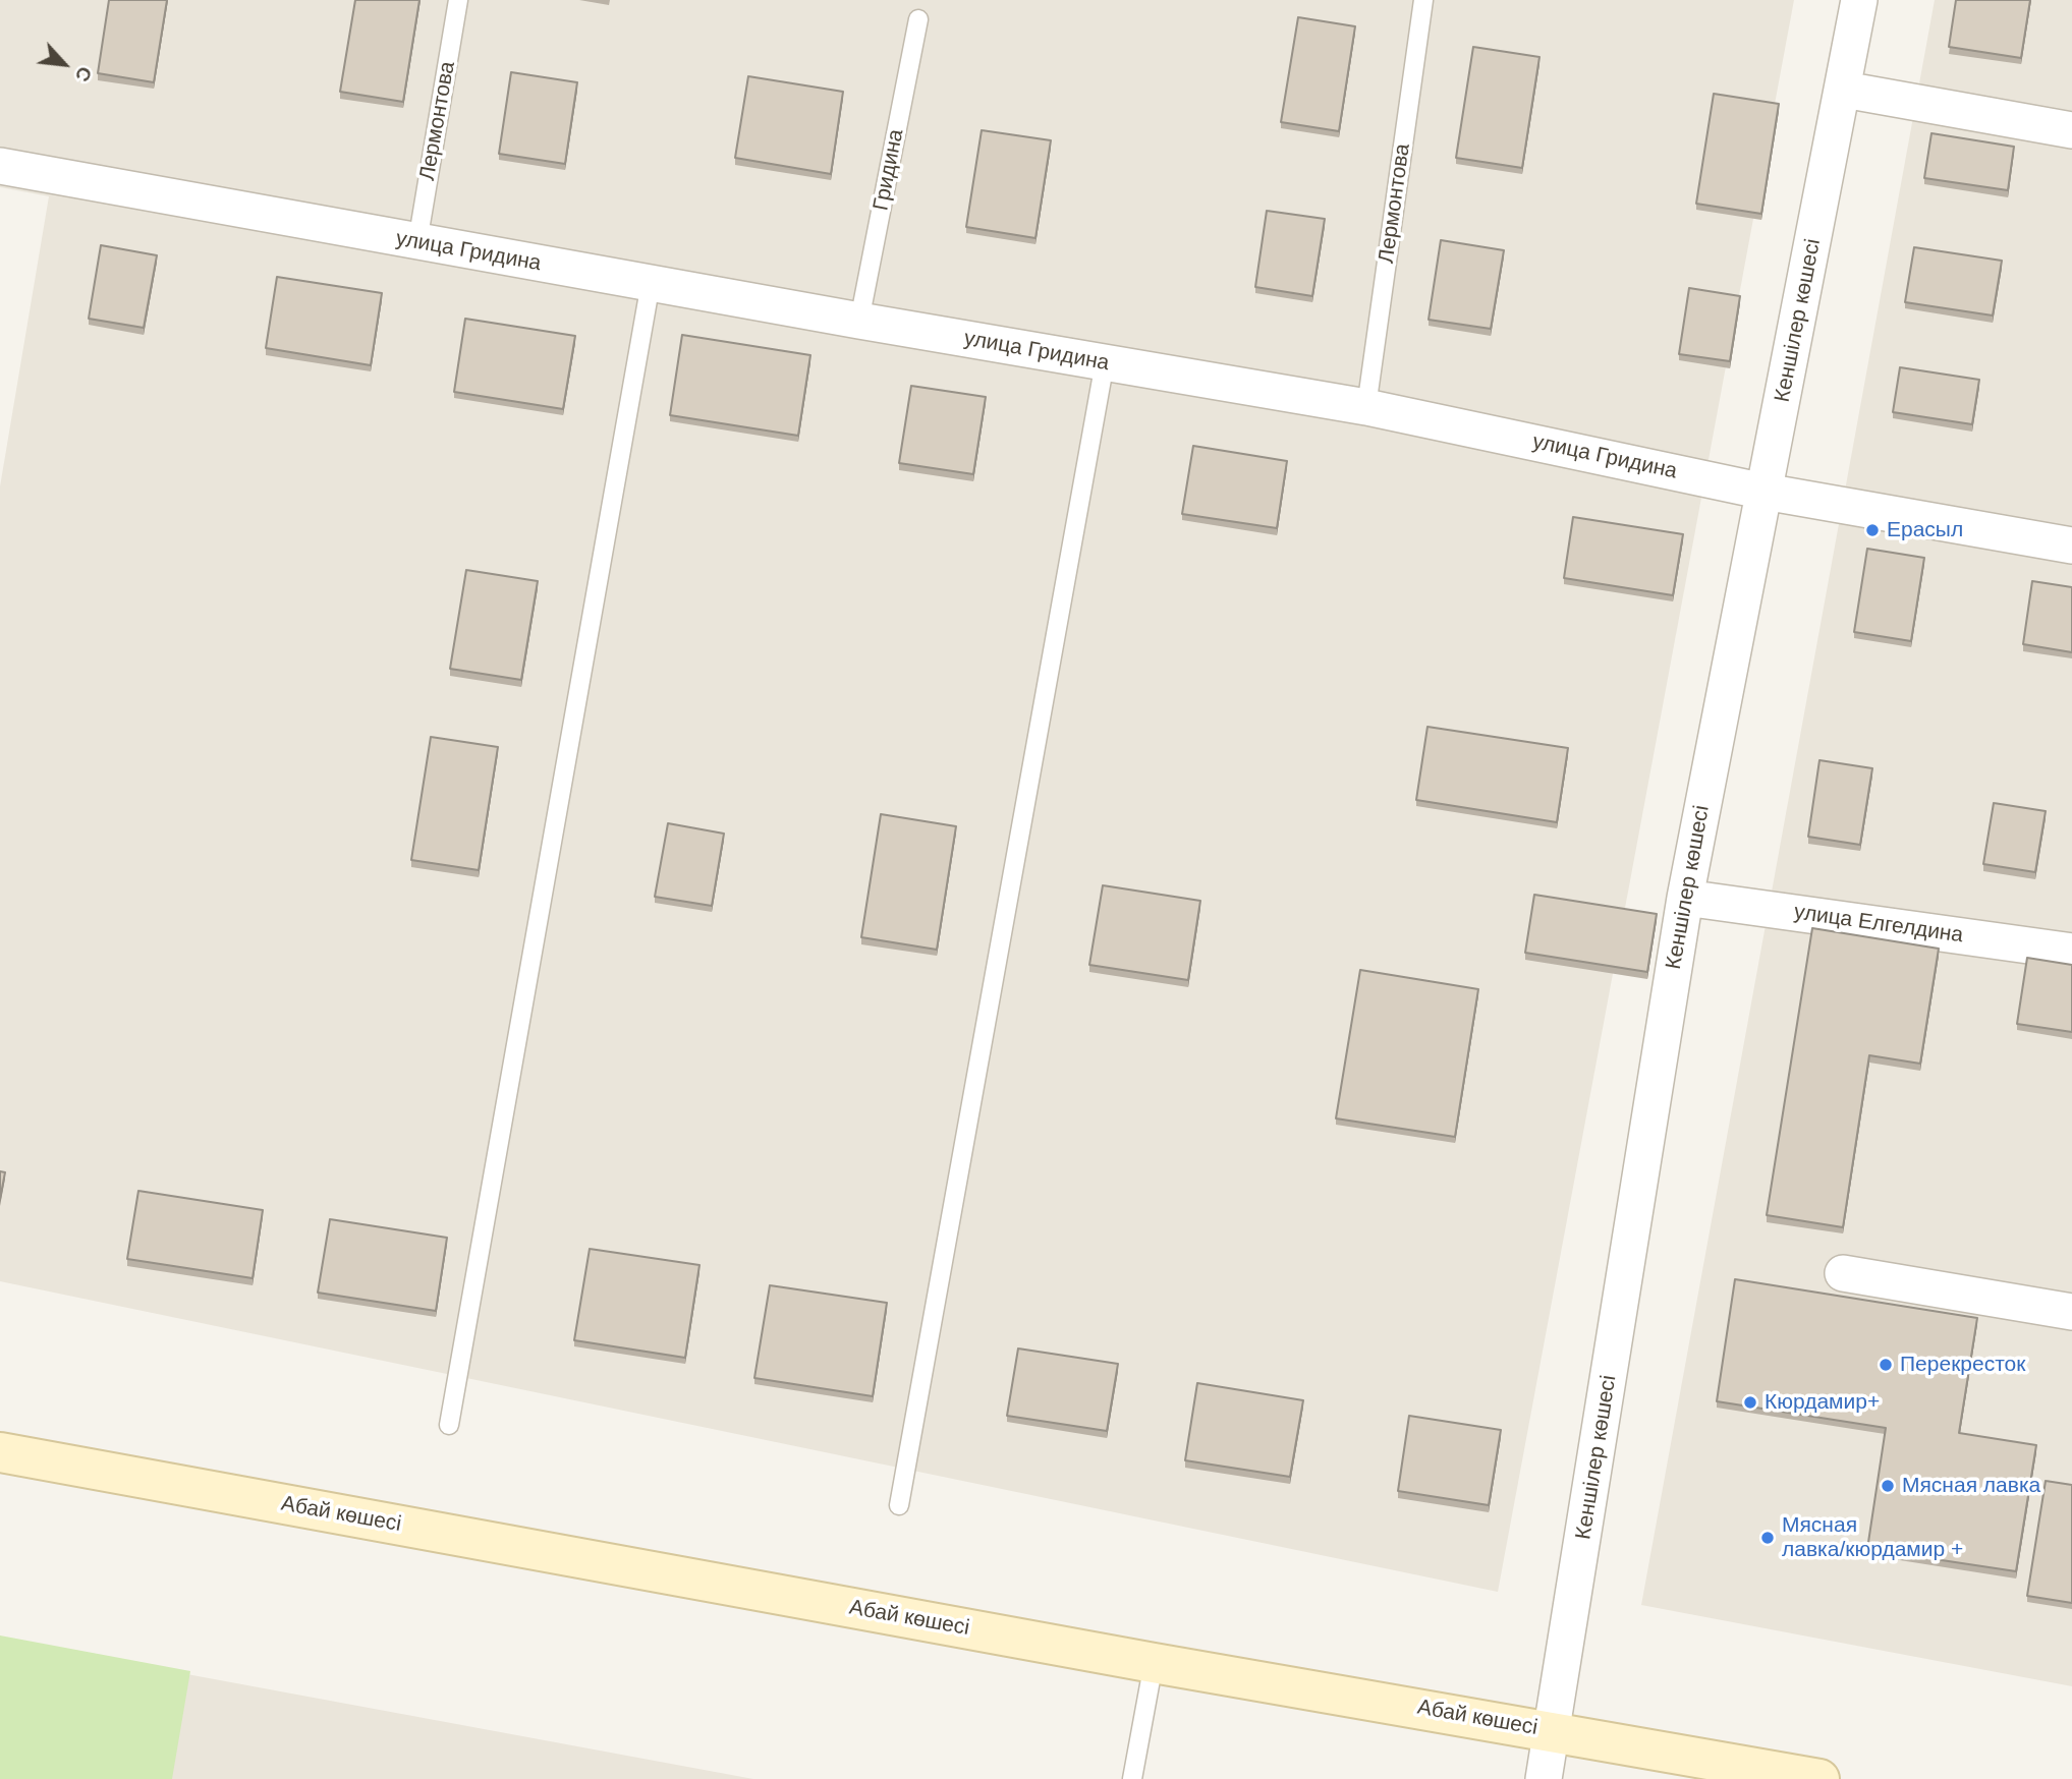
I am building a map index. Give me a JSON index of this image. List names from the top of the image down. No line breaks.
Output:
{"streets":{"main road":["Абай көшесі"],"street":["улица Гридина","Кеншілер көшесі","улица Елгелдина"],"lane":["Лермонтова","Гридина"]},"crossings":[["Лермонтова","улица Гридина"],["Гридина","улица Гридина"],["улица Гридина","Кеншілер көшесі"],["Кеншілер көшесі","улица Елгелдина"],["Кеншілер көшесі","Абай көшесі"]],"places":["Ерасыл","Перекресток","Кюрдамир+","Мясная лавка","Мясная лавка/кюрдамир +"],"north":"bottom right"}
